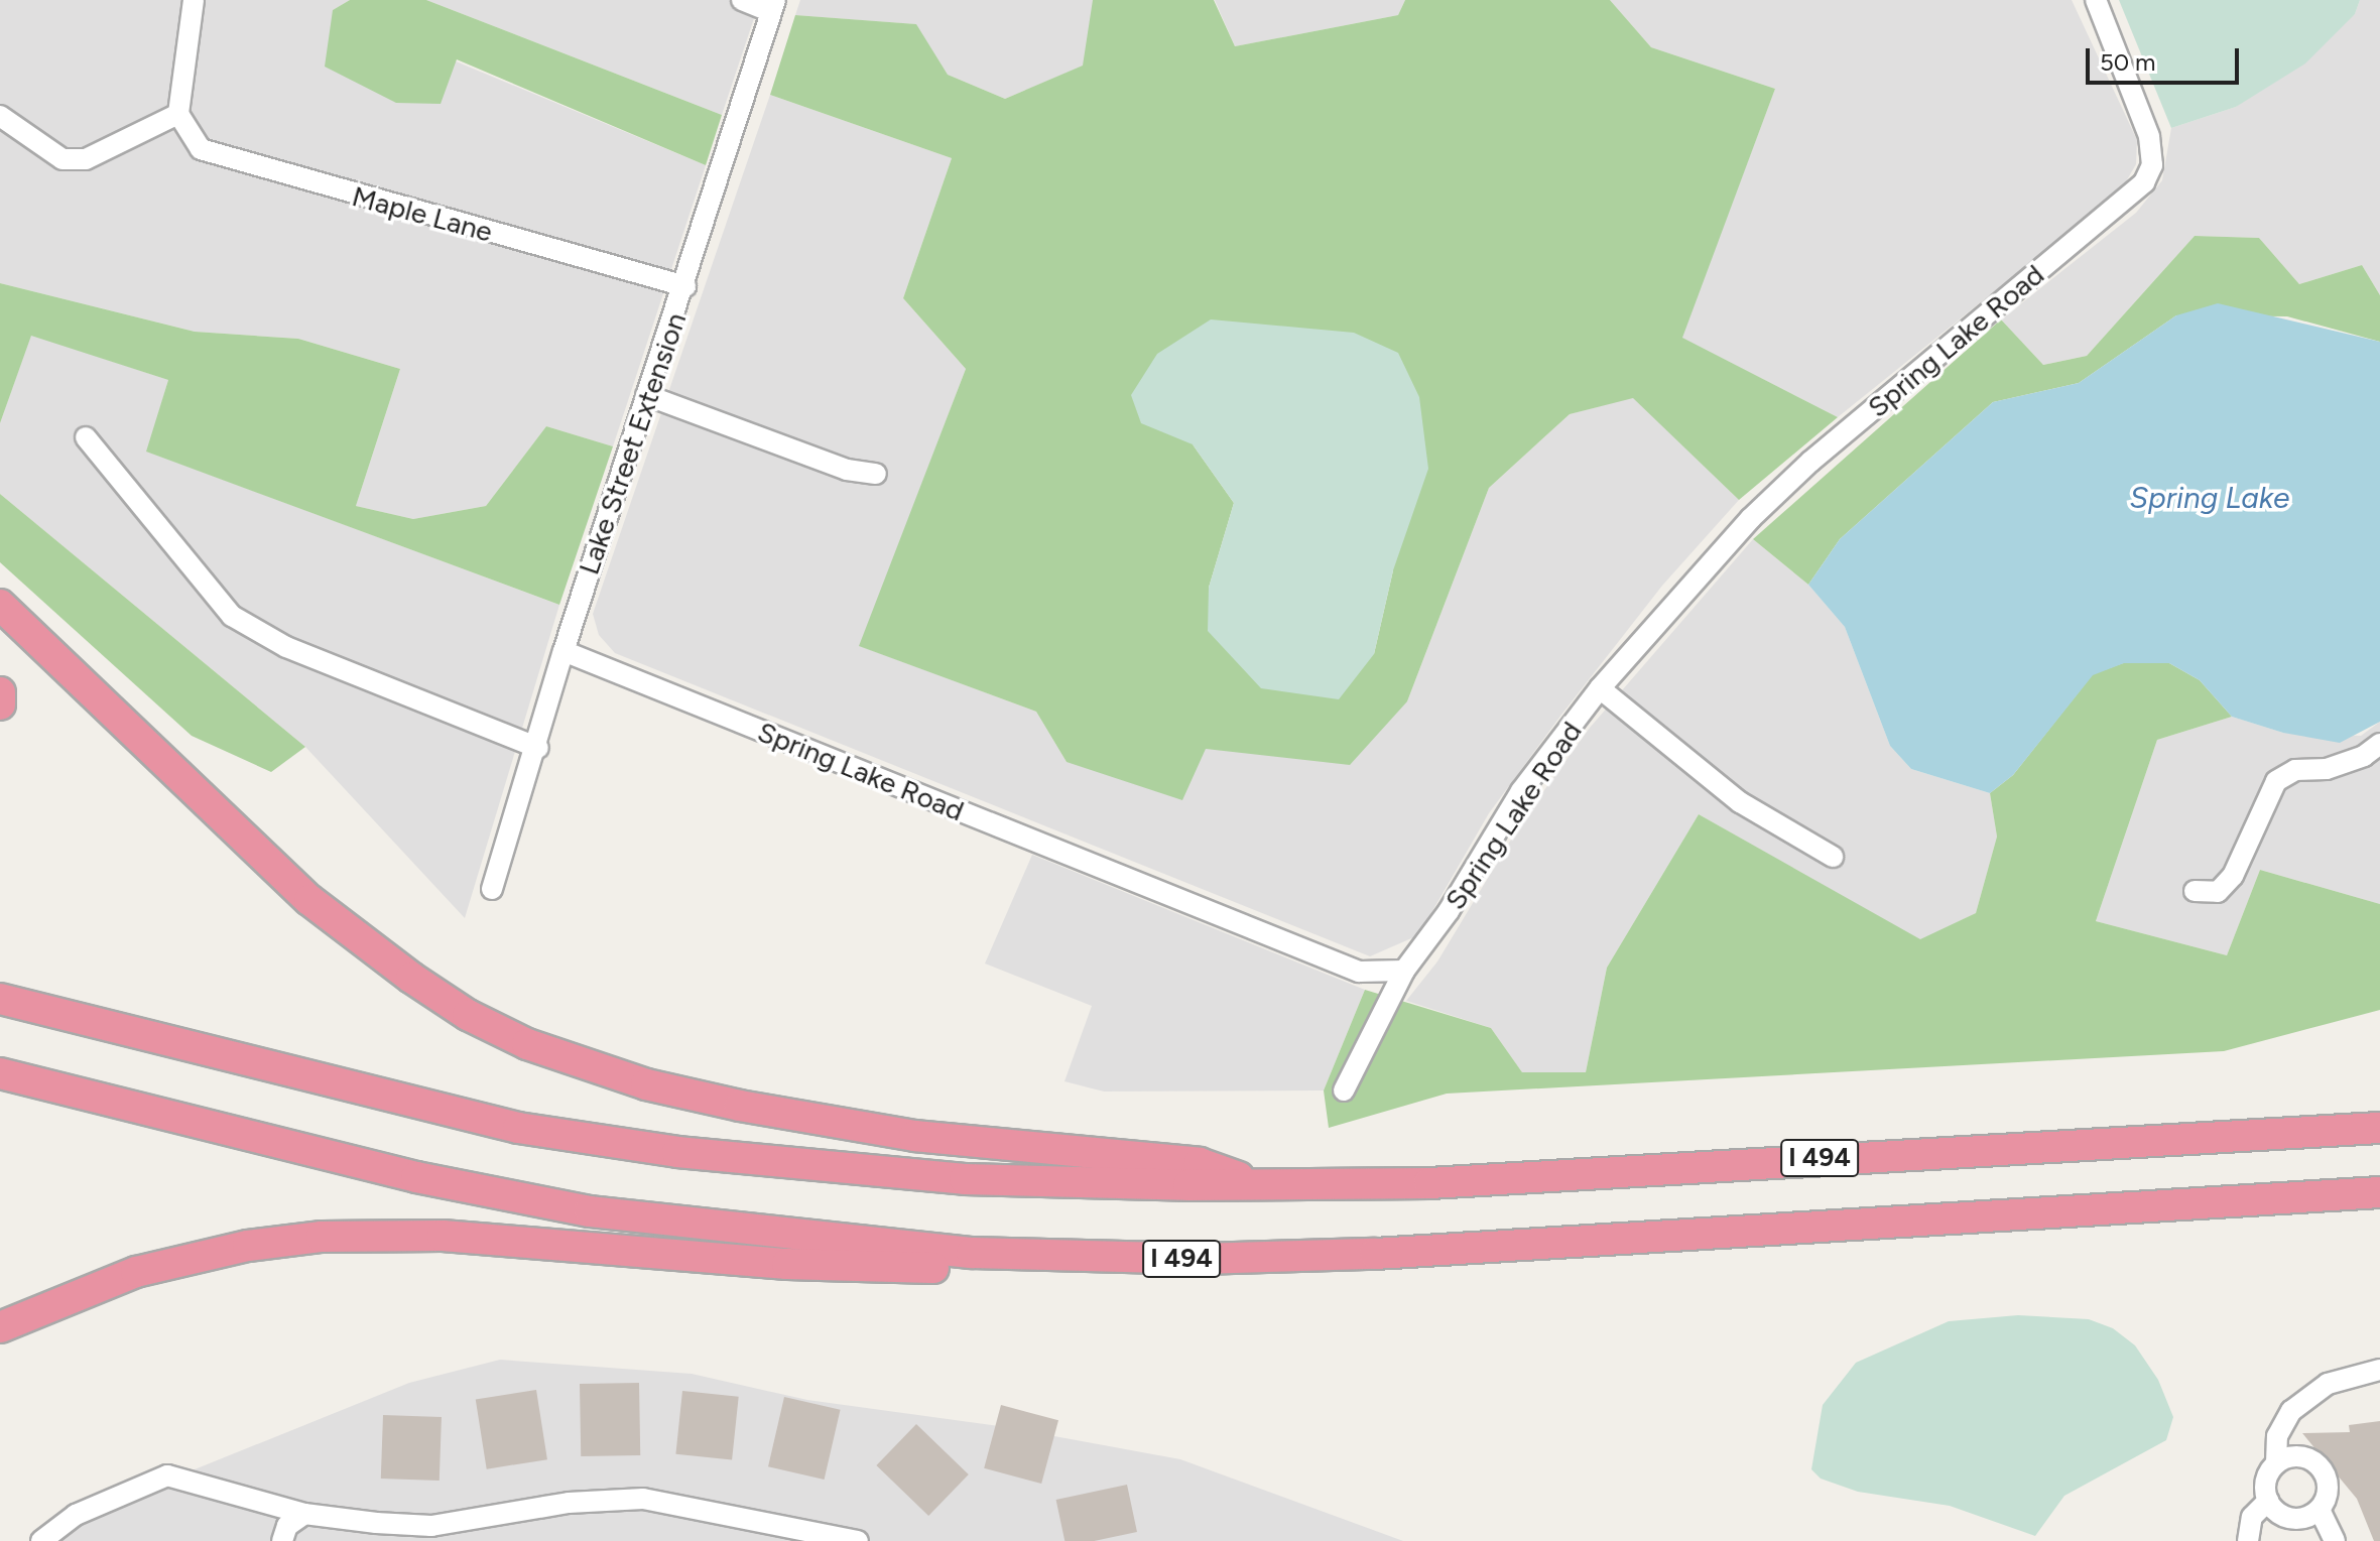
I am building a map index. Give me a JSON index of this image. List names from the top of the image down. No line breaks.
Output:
{"streets":{"highway":["I 494"],"street":["Maple Lane","Spring Lake Road","Lake Street Extension"]},"crossings":[["Maple Lane","Lake Street Extension"],["Spring Lake Road","Lake Street Extension"]],"water":["Spring Lake"],"scale_bar":"50 m"}
